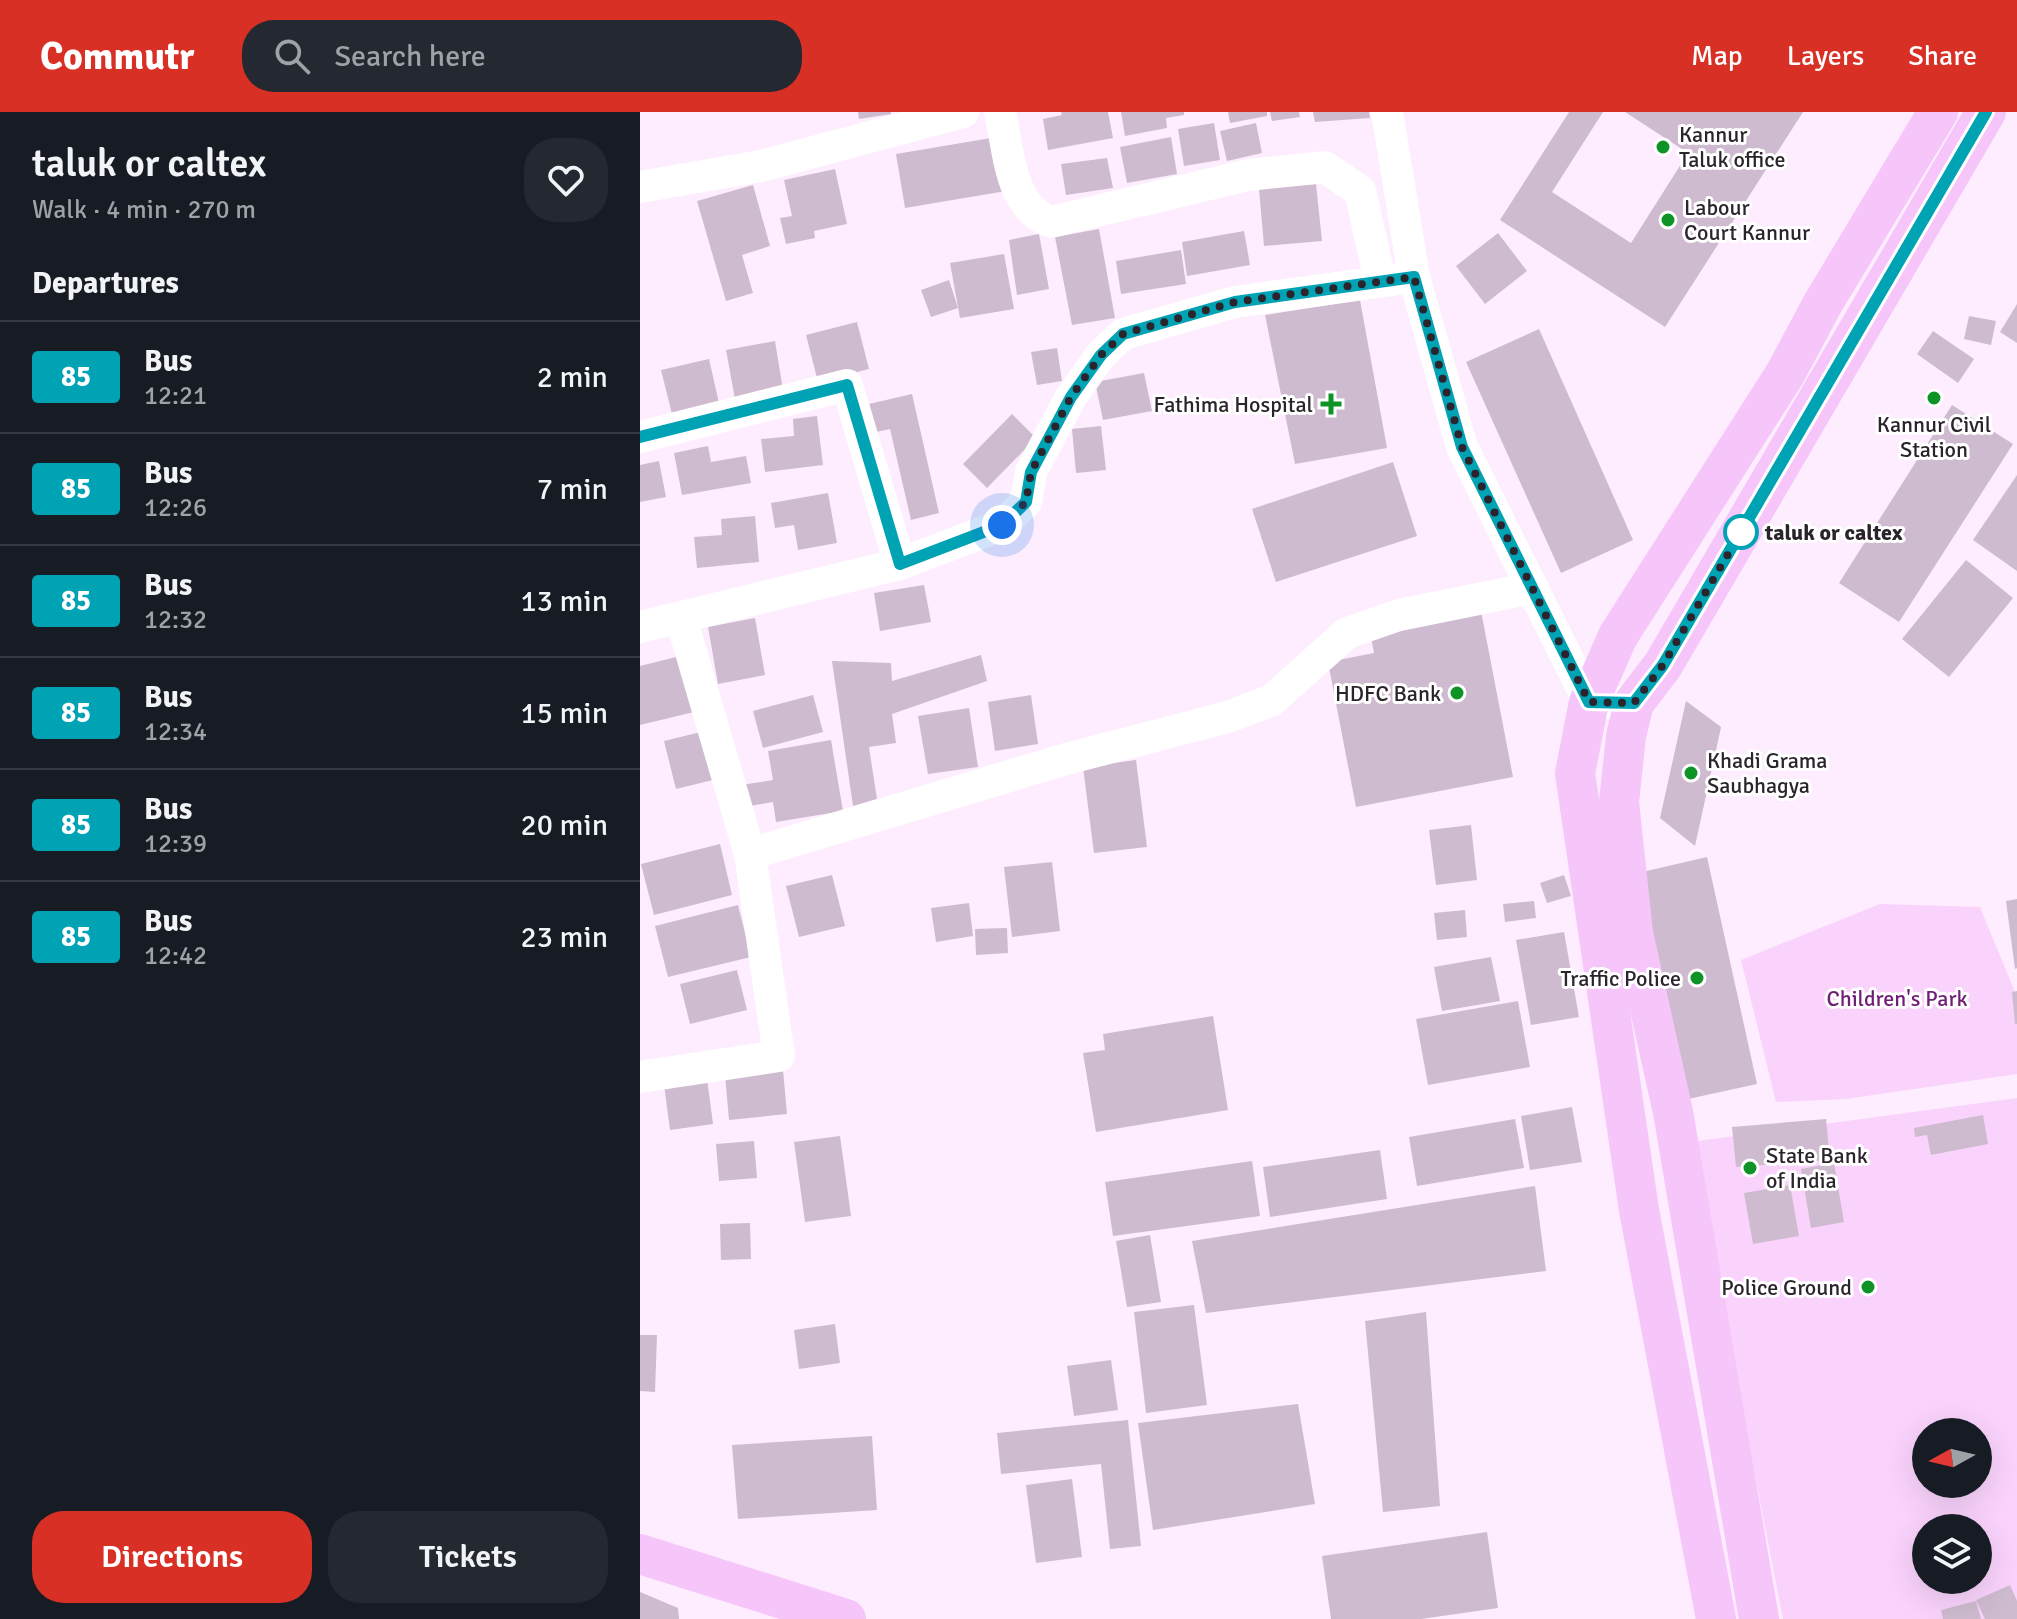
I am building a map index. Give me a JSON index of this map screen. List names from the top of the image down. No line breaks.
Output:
{"parks":["Children's Park"],"places":{"other":["Kannur Taluk office","Labour Court Kannur","Kannur Civil Station","taluk or caltex","HDFC Bank","Khadi Grama Saubhagya","Traffic Police","State Bank of India","Police Ground"],"health":["Fathima Hospital"]},"lines":["bus line 85"],"north":"left","page":{"header":"Commutr","search":"Search here","nav":["Map","Layers","Share"],"heading":[["taluk or caltex","Walk · 4 min · 270 m"],"Departures"],"list":[{"mark":"85","name":"Bus","note":"12:21","value":"2 min"},{"mark":"85","name":"Bus","note":"12:26","value":"7 min"},{"mark":"85","name":"Bus","note":"12:32","value":"13 min"},{"mark":"85","name":"Bus","note":"12:34","value":"15 min"},{"mark":"85","name":"Bus","note":"12:39","value":"20 min"},{"mark":"85","name":"Bus","note":"12:42","value":"23 min"}],"buttons":["Directions","Tickets"]}}
